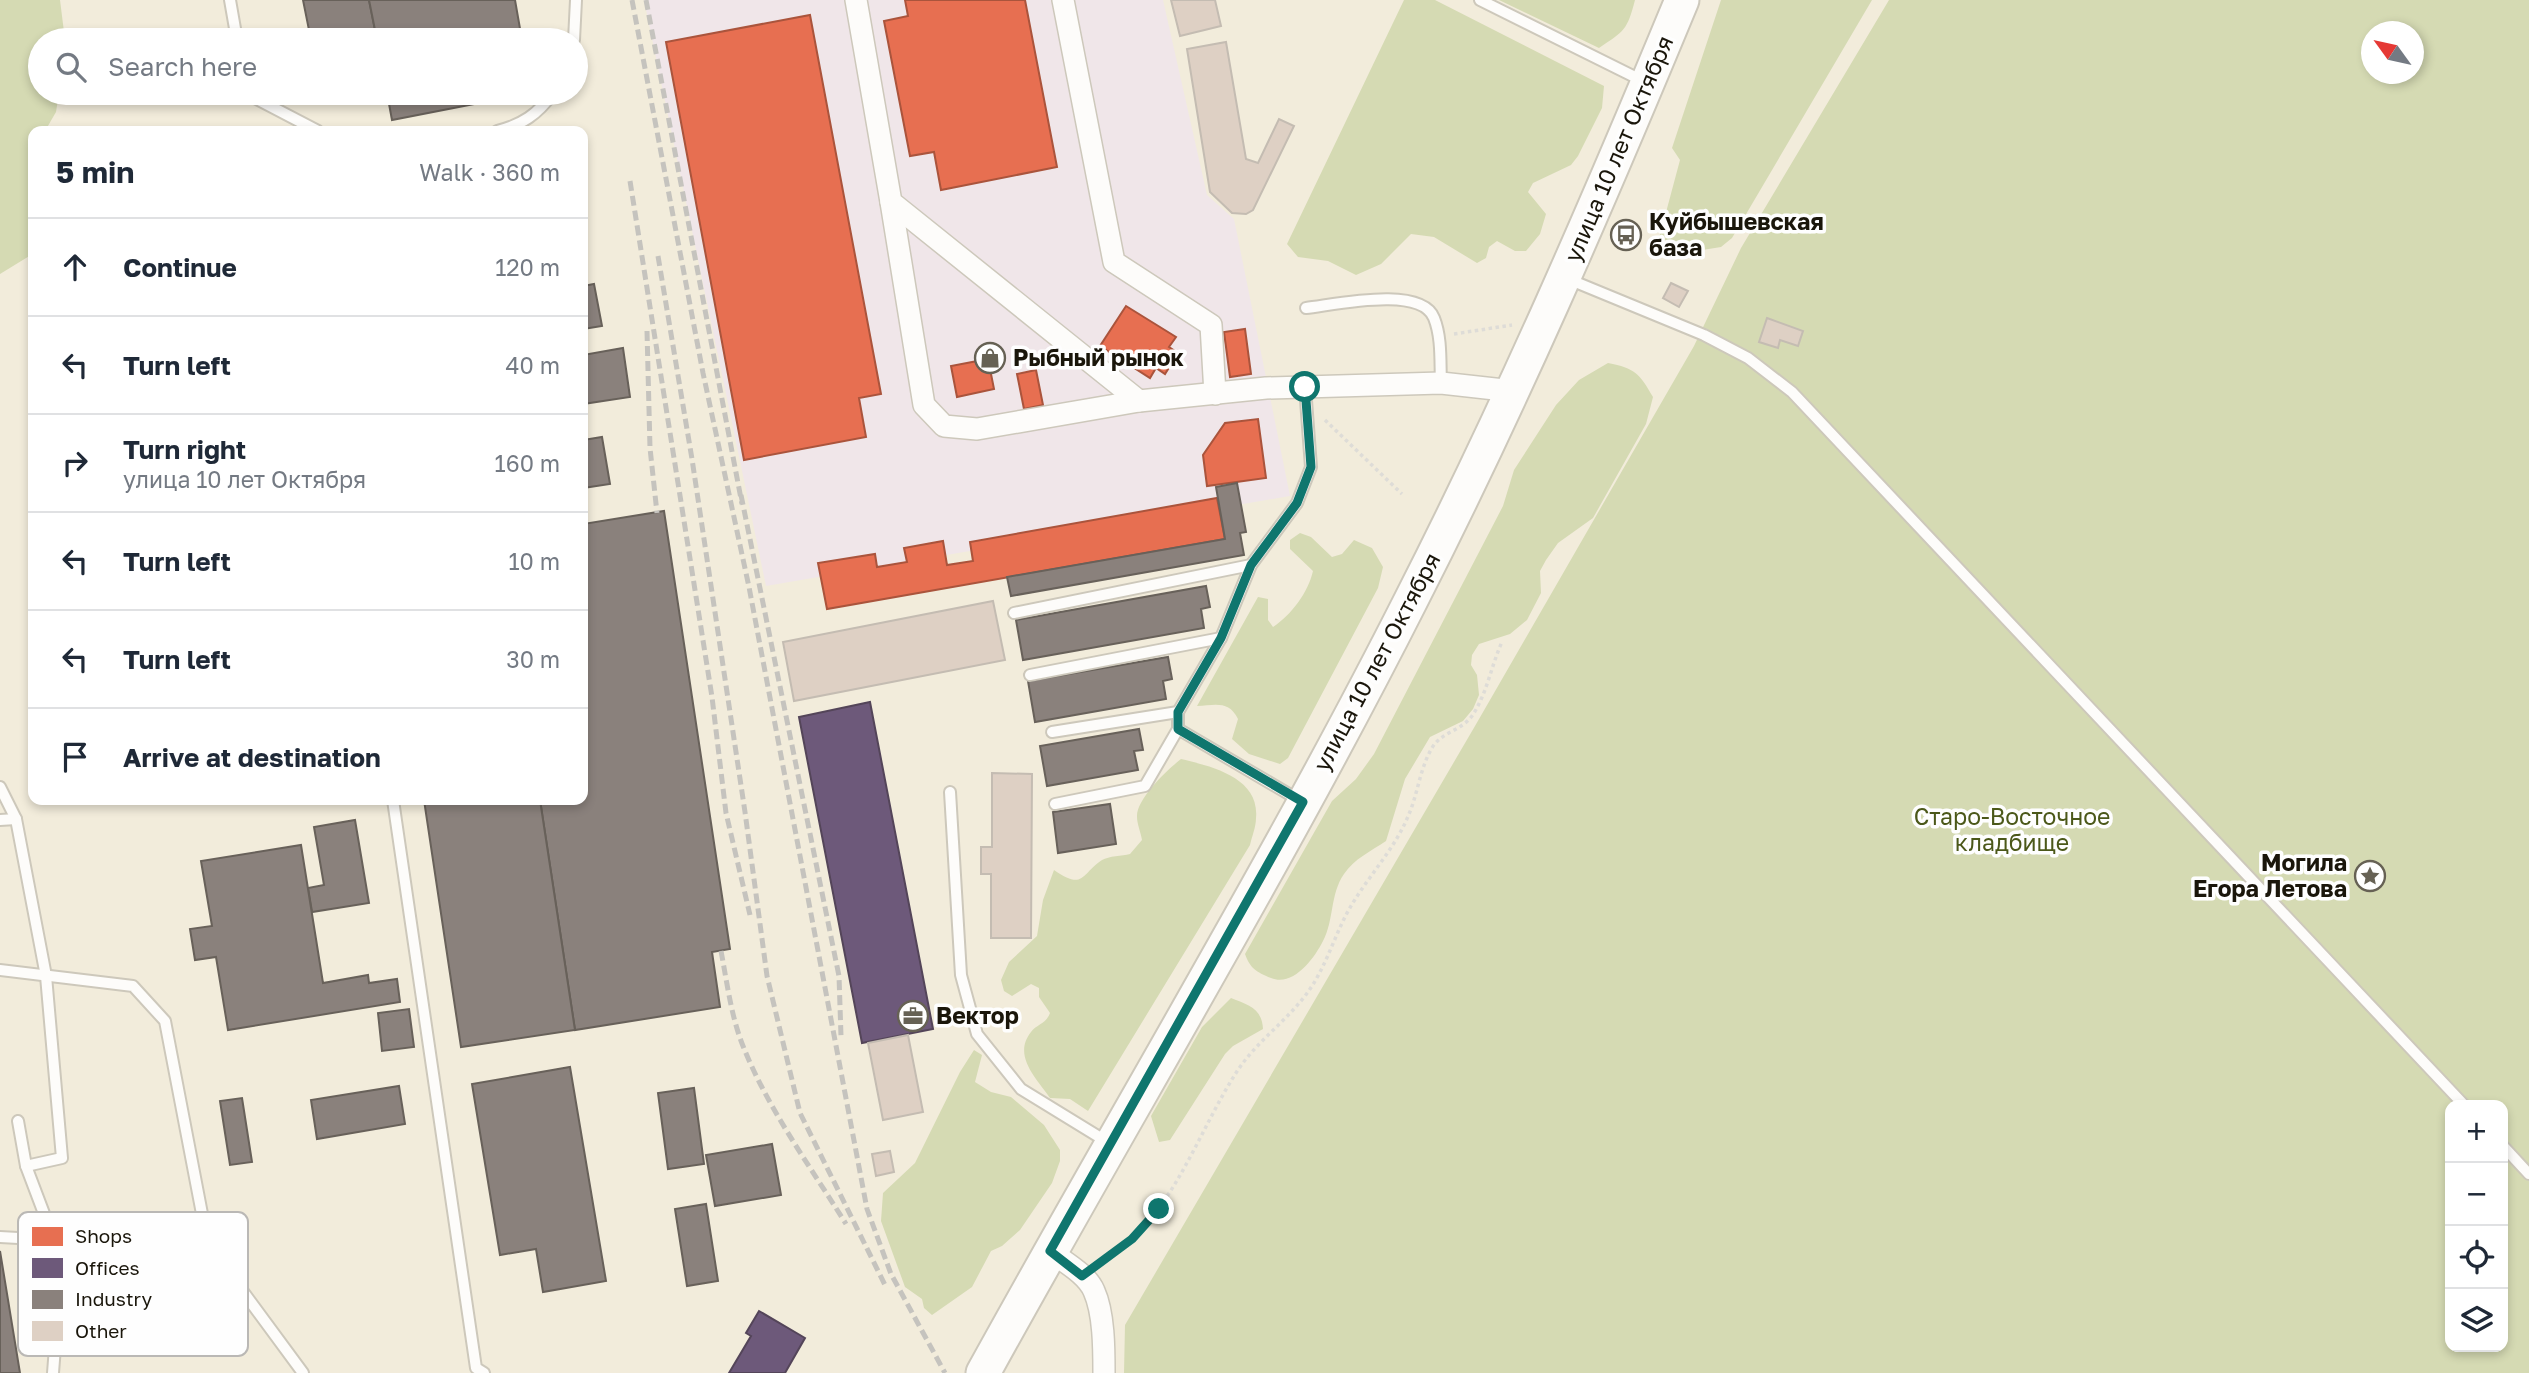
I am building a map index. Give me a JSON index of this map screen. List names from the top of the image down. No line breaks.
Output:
{"streets":{"main road":["улица 10 лет Октября"]},"parks":["Старо-Восточное кладбище"],"places":{"bus stop":["Куйбышевская база"],"shop":["Рыбный рынок"],"place":["Могила Егора Летова"],"office":["Вектор"]},"legend":["Shops","Offices","Industry","Other"],"north":"top left","page":{"search":"Search here","heading":["5 min","Walk · 360 m"],"list":[["Continue","120 m"],["Turn left","40 m"],["Turn right","улица 10 лет Октября","160 m"],["Turn left","10 m"],["Turn left","30 m"],"Arrive at destination"],"map_buttons":["+","−"]}}
